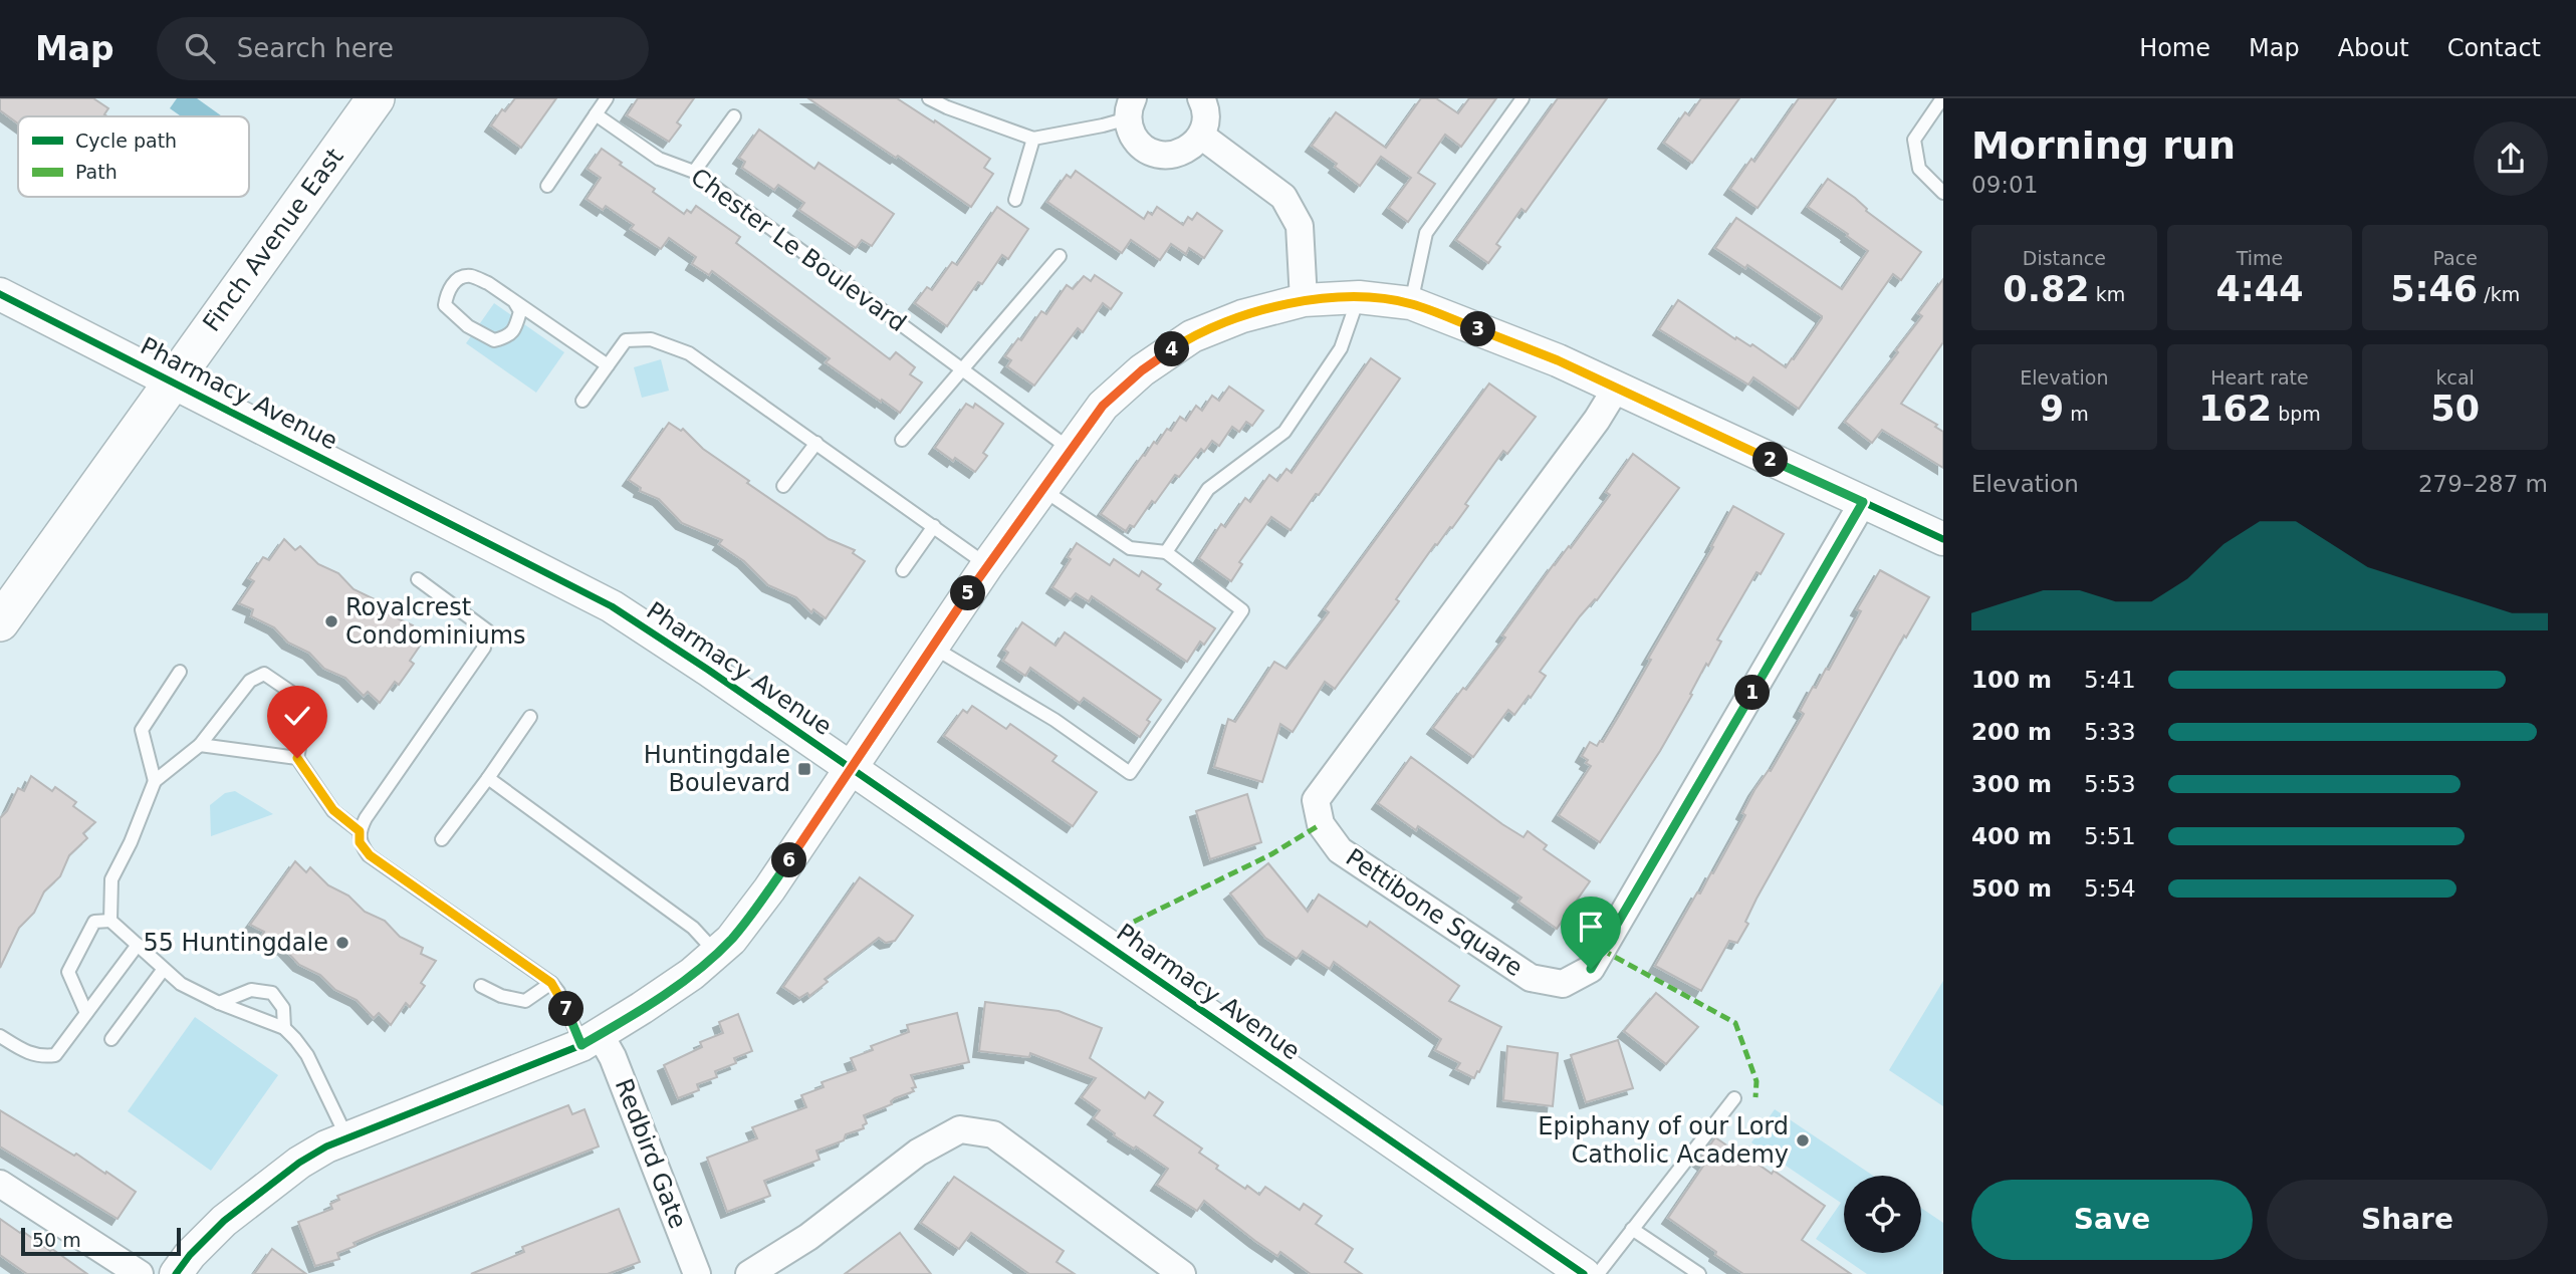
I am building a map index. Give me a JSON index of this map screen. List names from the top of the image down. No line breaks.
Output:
{"streets":{"main road":["Finch Avenue East"],"street":["Pharmacy Avenue","Pettibone Square","Redbird Gate"],"lane":["Chester Le Boulevard"]},"crossings":[["Finch Avenue East","Pharmacy Avenue"]],"places":{"other":["Royalcrest Condominiums","55 Huntingdale","Epiphany of our Lord Catholic Academy"],"transit":["Huntingdale Boulevard"]},"legend":["Cycle path","Path"],"scale_bar":"50 m","page":{"header":"Map","search":"Search here","nav":["Home","Map","About","Contact"],"heading":["Morning run","09:01"],"stats":[["Distance","0.82 km"],["Time","4:44"],["Pace","5:46 /km"],["Elevation","9 m"],["Heart rate","162 bpm"],["kcal","50"]],"pins":["3","4","2","5","1","6","7"],"chart":["Elevation","279–287 m"],"list":[{"name":"100 m","note":"5:41"},{"name":"200 m","note":"5:33"},{"name":"300 m","note":"5:53"},{"name":"400 m","note":"5:51"},{"name":"500 m","note":"5:54"}],"buttons":["Save","Share"],"scale":"50 m"}}
